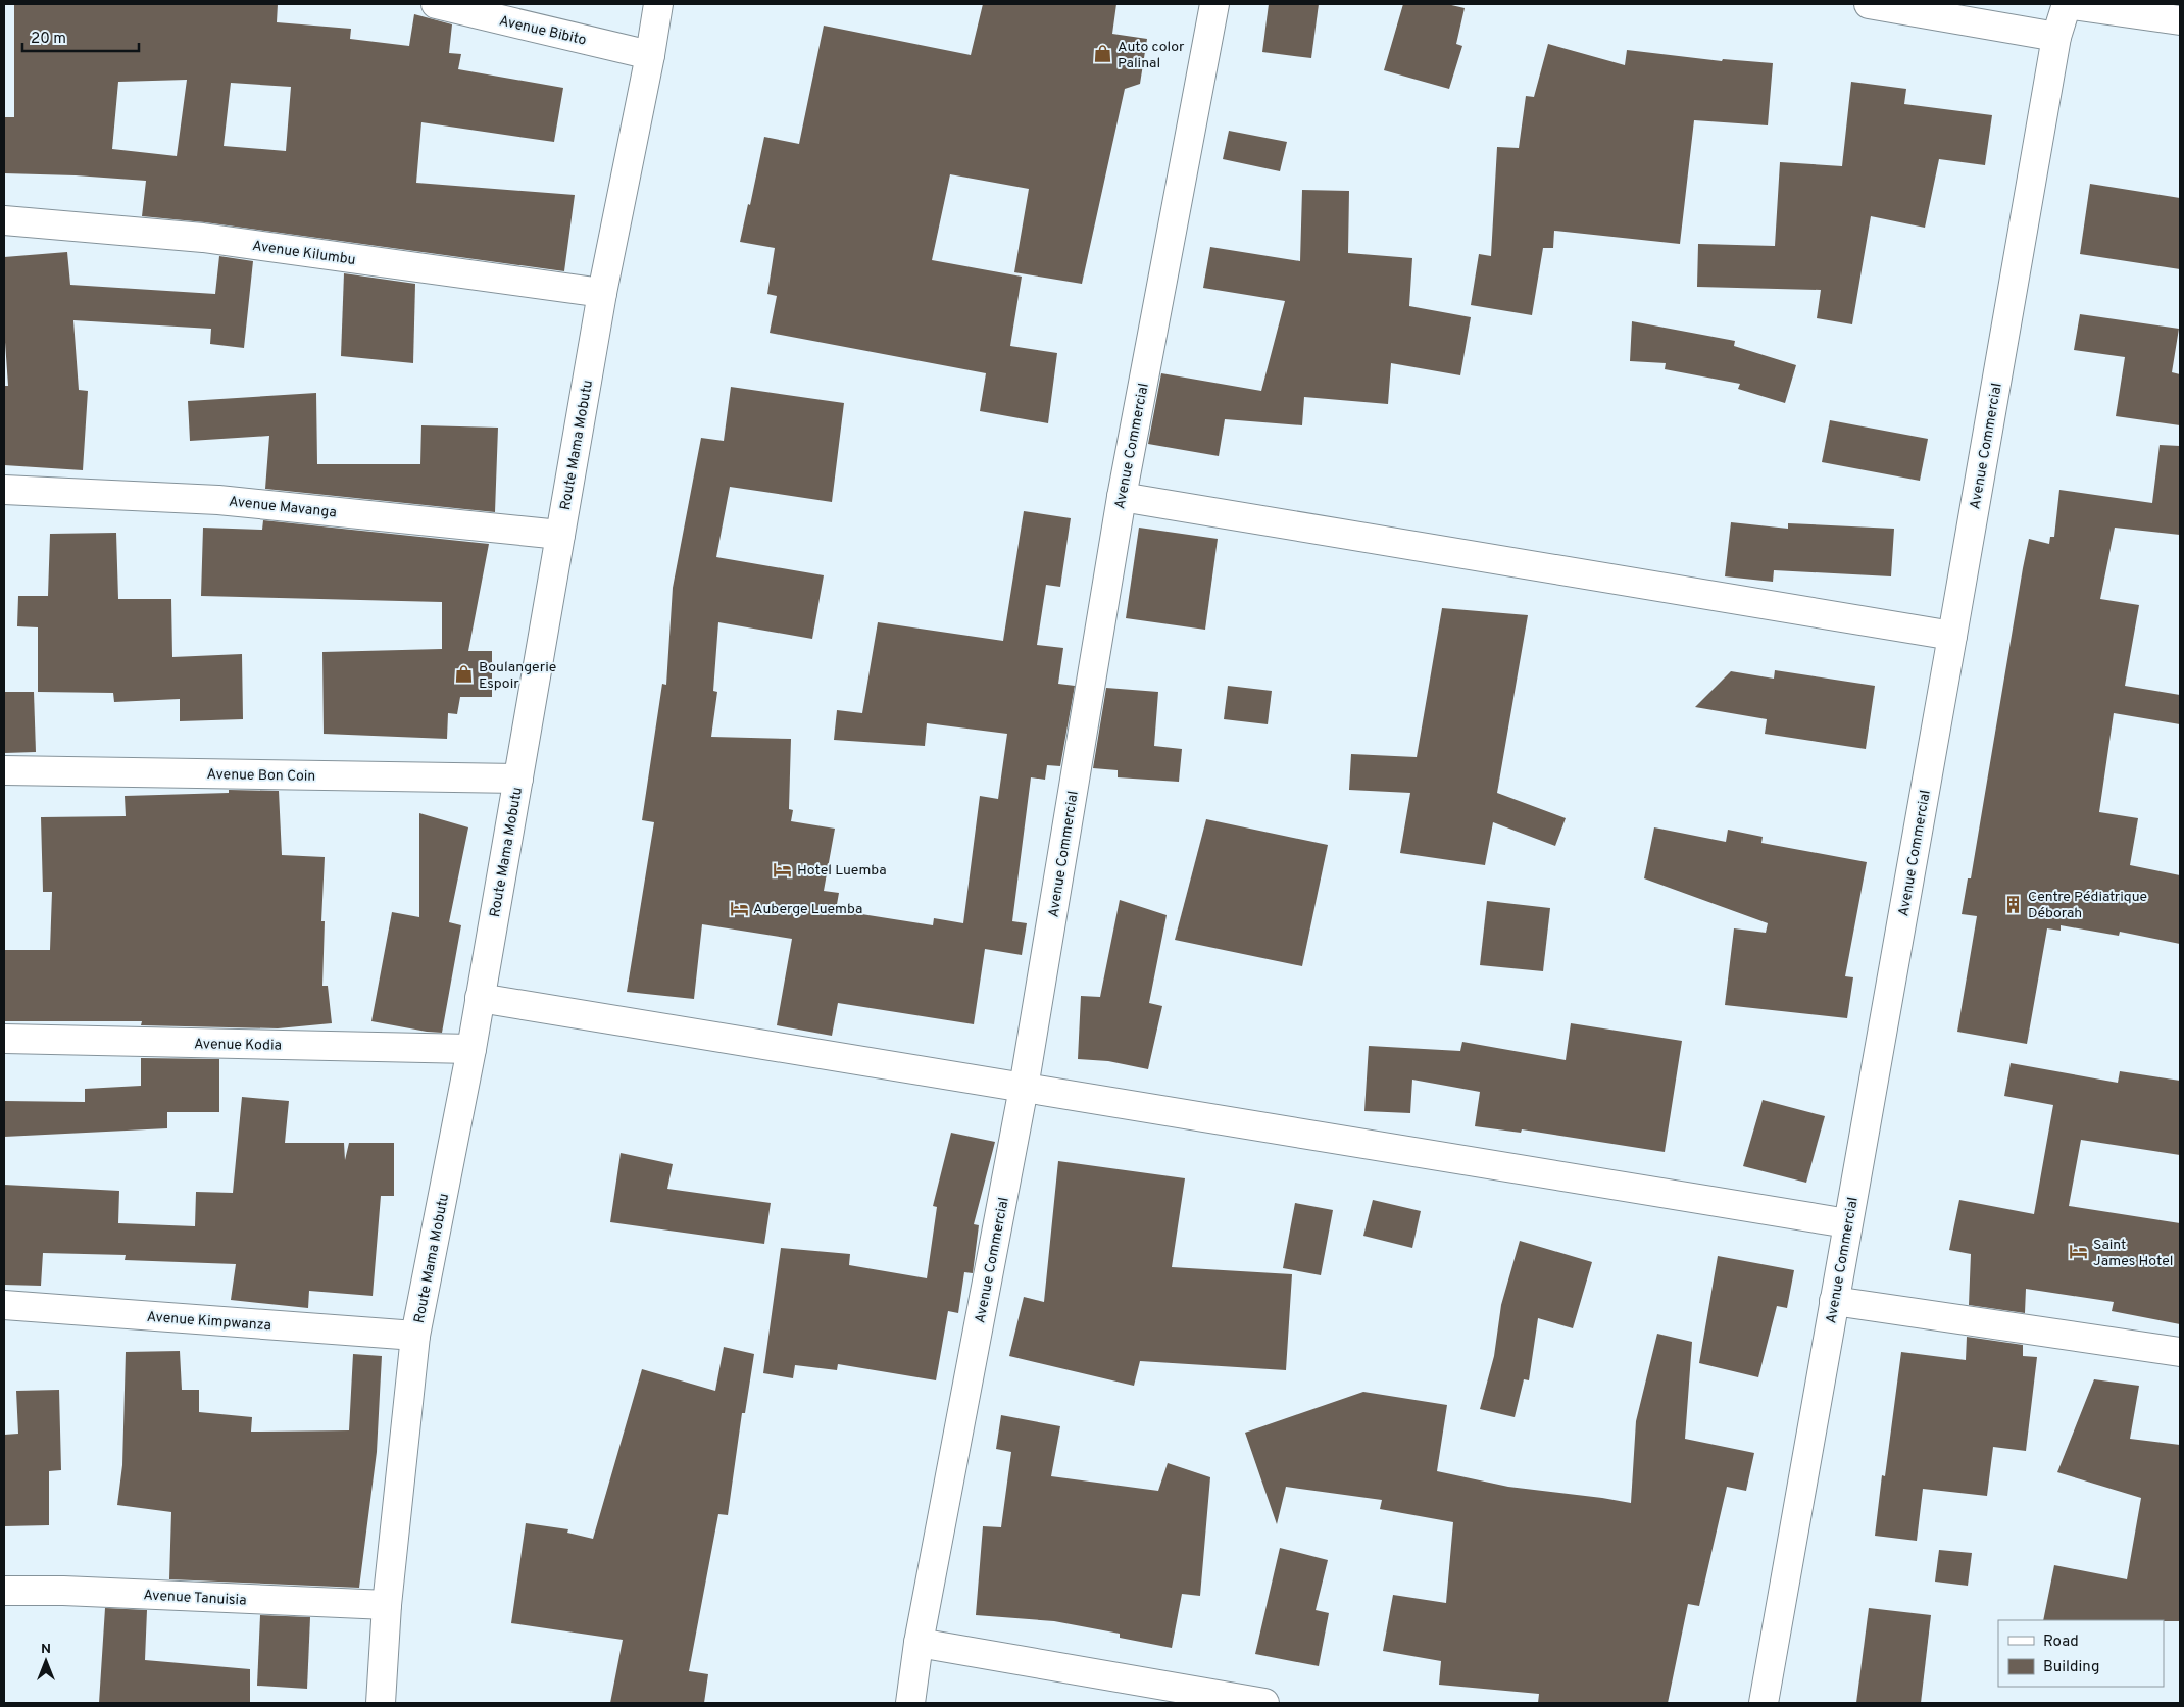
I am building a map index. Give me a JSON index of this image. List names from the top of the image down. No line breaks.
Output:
{"streets":{"street":["Avenue Bibito","Avenue Kilumbu","Route Mama Mobutu","Avenue Commercial","Avenue Mavanga","Avenue Bon Coin","Avenue Kodia","Avenue Kimpwanza","Avenue Tanuisia"]},"crossings":[["Avenue Bibito","Route Mama Mobutu"],["Avenue Kilumbu","Route Mama Mobutu"],["Route Mama Mobutu","Avenue Mavanga"],["Route Mama Mobutu","Avenue Bon Coin"],["Route Mama Mobutu","Avenue Kodia"],["Route Mama Mobutu","Avenue Kimpwanza"],["Route Mama Mobutu","Avenue Tanuisia"]],"places":{"shop":["Auto color Palinal","Boulangerie Espoir"],"hotel":["Hotel Luemba","Auberge Luemba","Saint James Hotel"],"building":["Centre Pédiatrique Déborah"]},"legend":["Road","Building"],"scale_bar":"20 m","north":"top"}
